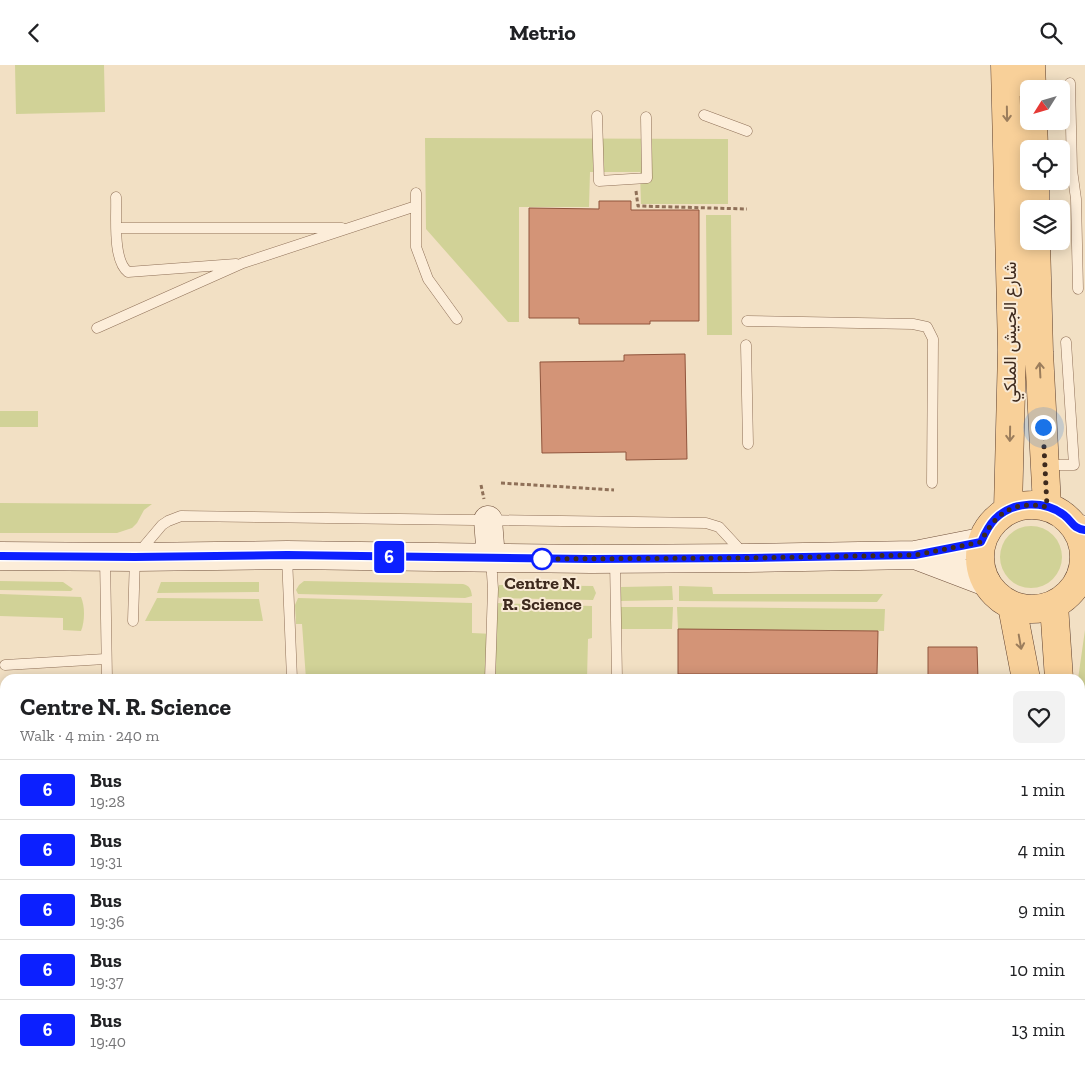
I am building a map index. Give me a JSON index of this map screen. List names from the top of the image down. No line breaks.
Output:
{"streets":{"main road":["شارع الجيش الملكي"]},"places":["Centre N. R. Science"],"lines":["bus line 6"],"north":"bottom left","page":{"header":"Metrio","on_map":"6","heading":["Centre N. R. Science","Walk · 4 min · 240 m"],"list":[{"mark":"6","name":"Bus","note":"19:28","value":"1 min"},{"mark":"6","name":"Bus","note":"19:31","value":"4 min"},{"mark":"6","name":"Bus","note":"19:36","value":"9 min"},{"mark":"6","name":"Bus","note":"19:37","value":"10 min"},{"mark":"6","name":"Bus","note":"19:40","value":"13 min"}]}}
